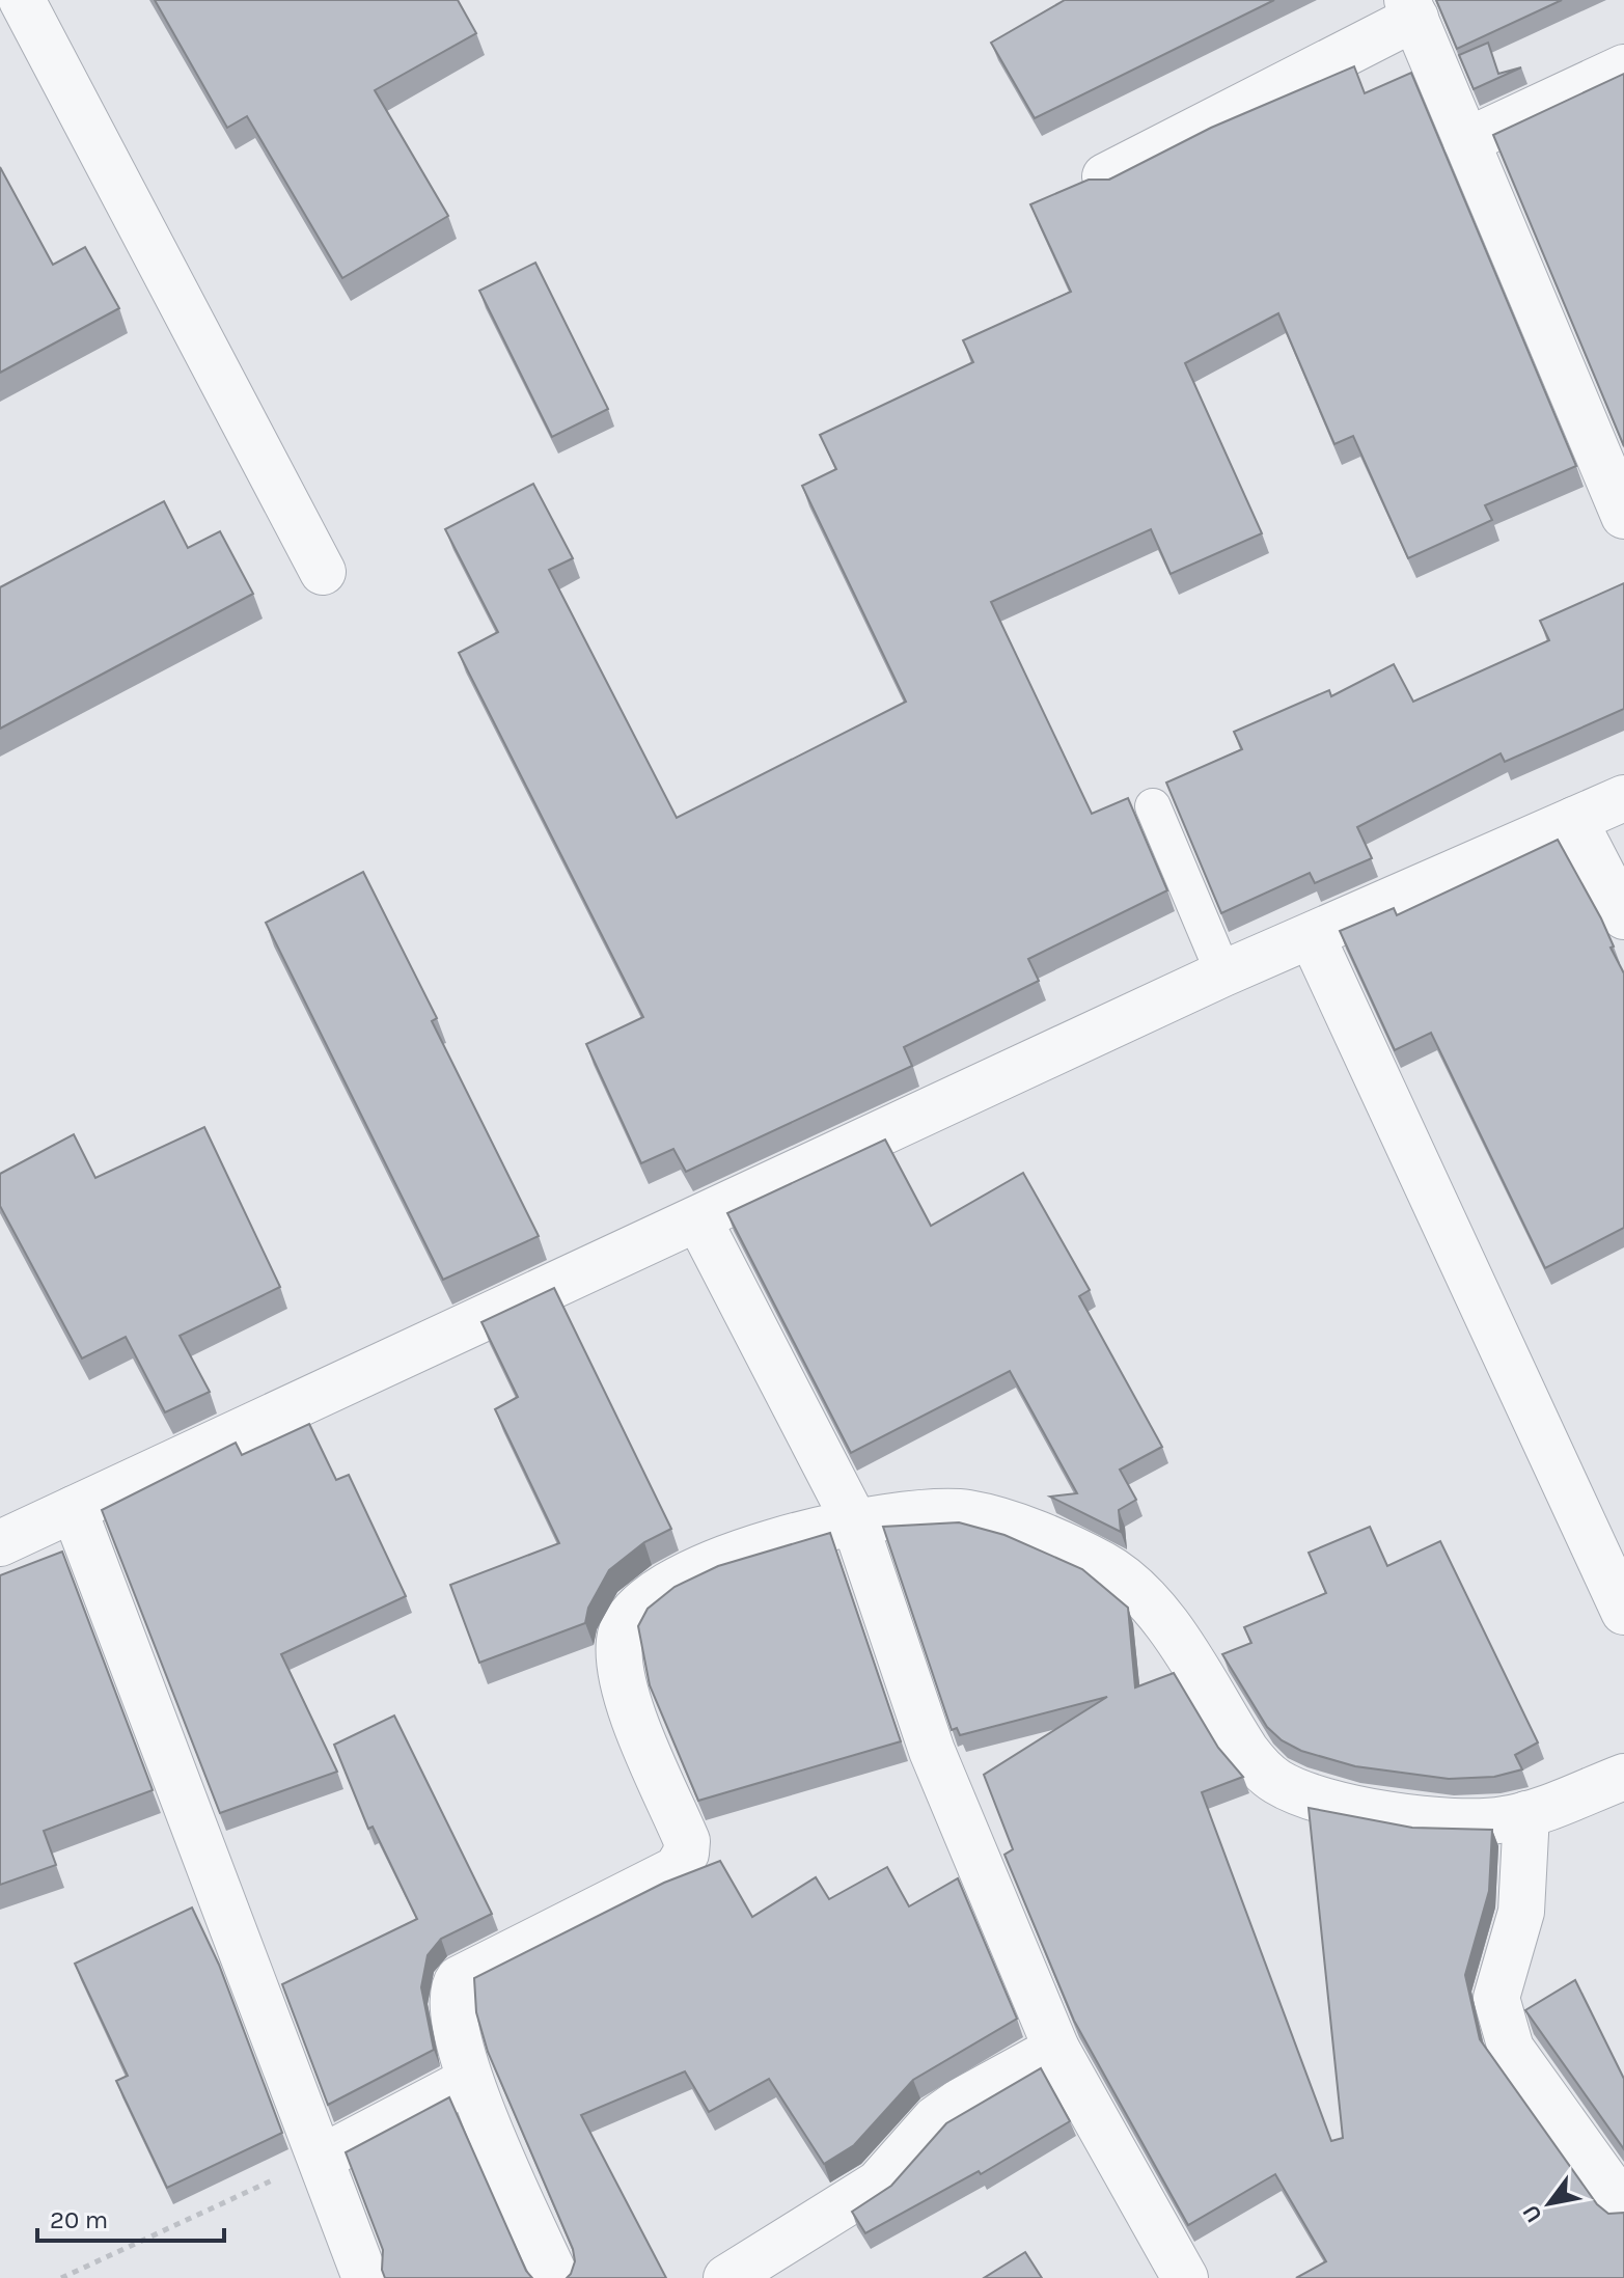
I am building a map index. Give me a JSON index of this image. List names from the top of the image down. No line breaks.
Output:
{"scale_bar":"20 m","north":"bottom left"}
